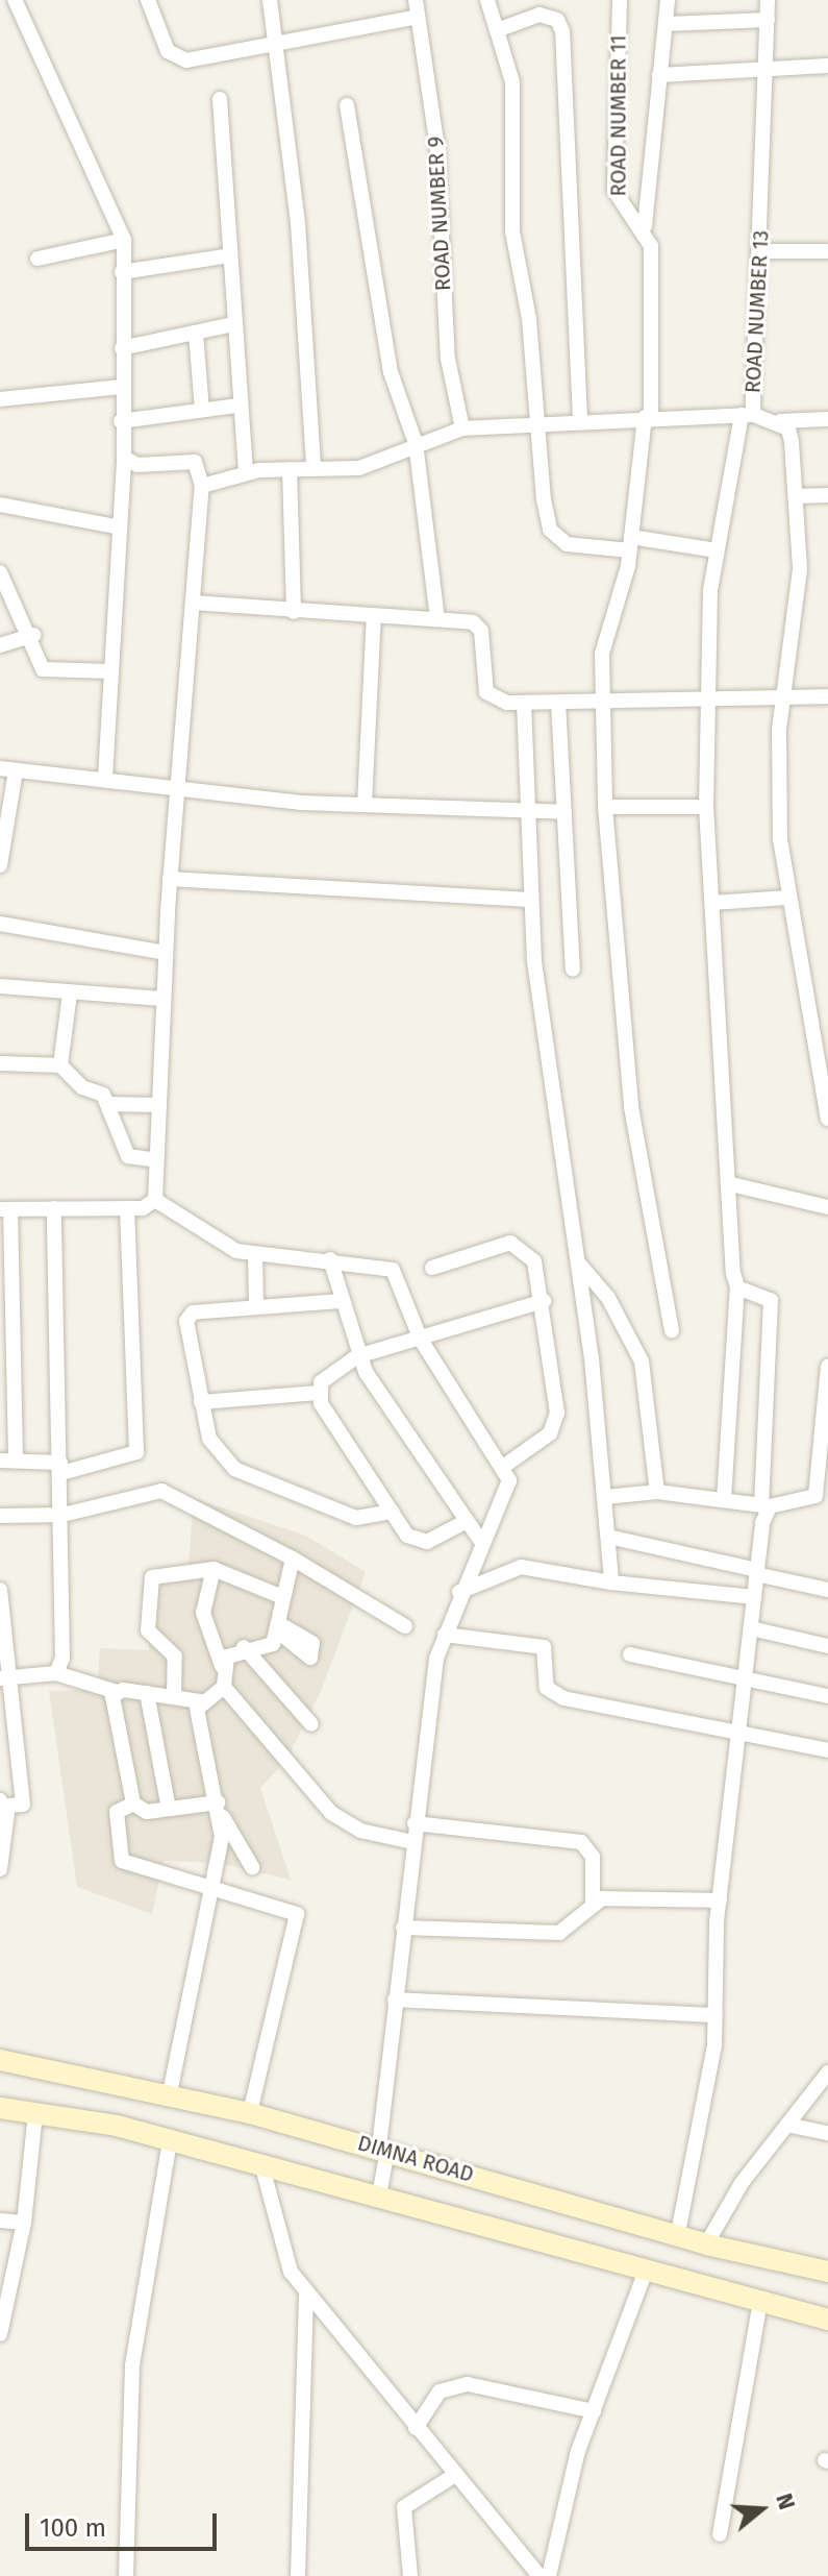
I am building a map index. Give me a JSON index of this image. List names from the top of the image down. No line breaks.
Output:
{"streets":{"street":["ROAD NUMBER 11","ROAD NUMBER 9","ROAD NUMBER 13","DIMNA ROAD"]},"scale_bar":"100 m","north":"right"}
